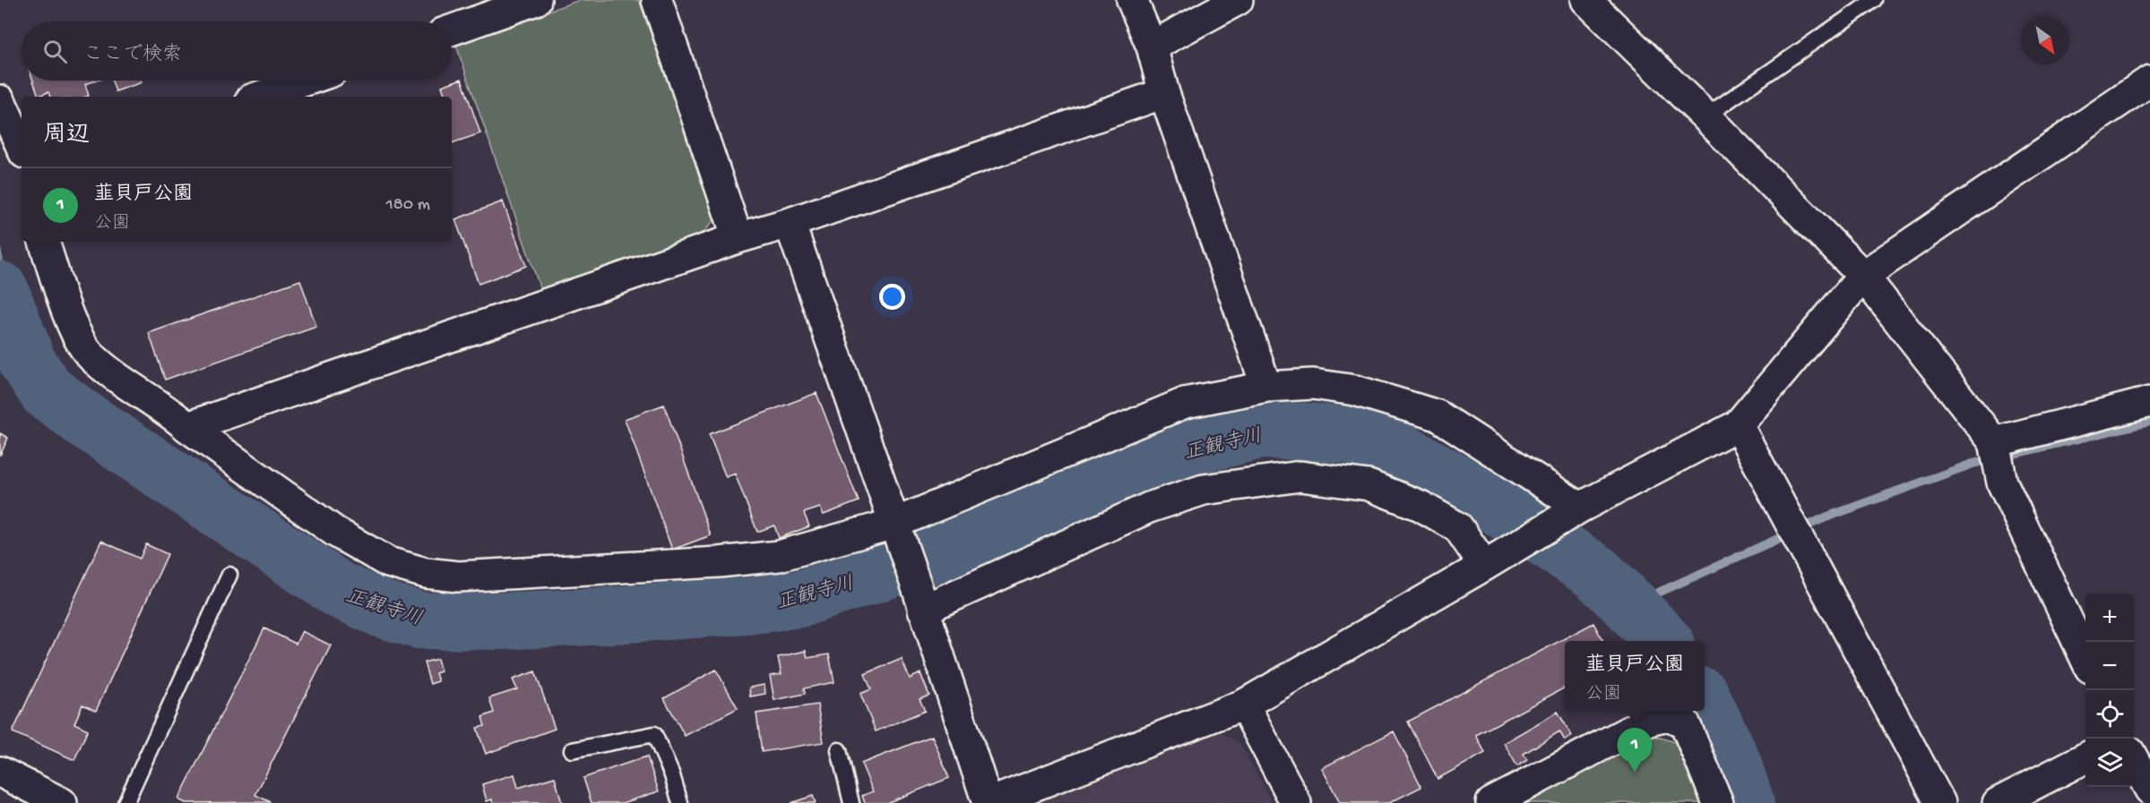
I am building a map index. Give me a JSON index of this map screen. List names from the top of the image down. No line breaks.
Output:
{"water":["正観寺川"],"north":"bottom right","page":{"search":"ここで検索","heading":"周辺","list":[{"mark":"1","name":"韮貝戸公園","note":"公園","value":"180 m"}],"map_buttons":["+","−"],"popup":["韮貝戸公園","公園"],"pins":"1"}}
